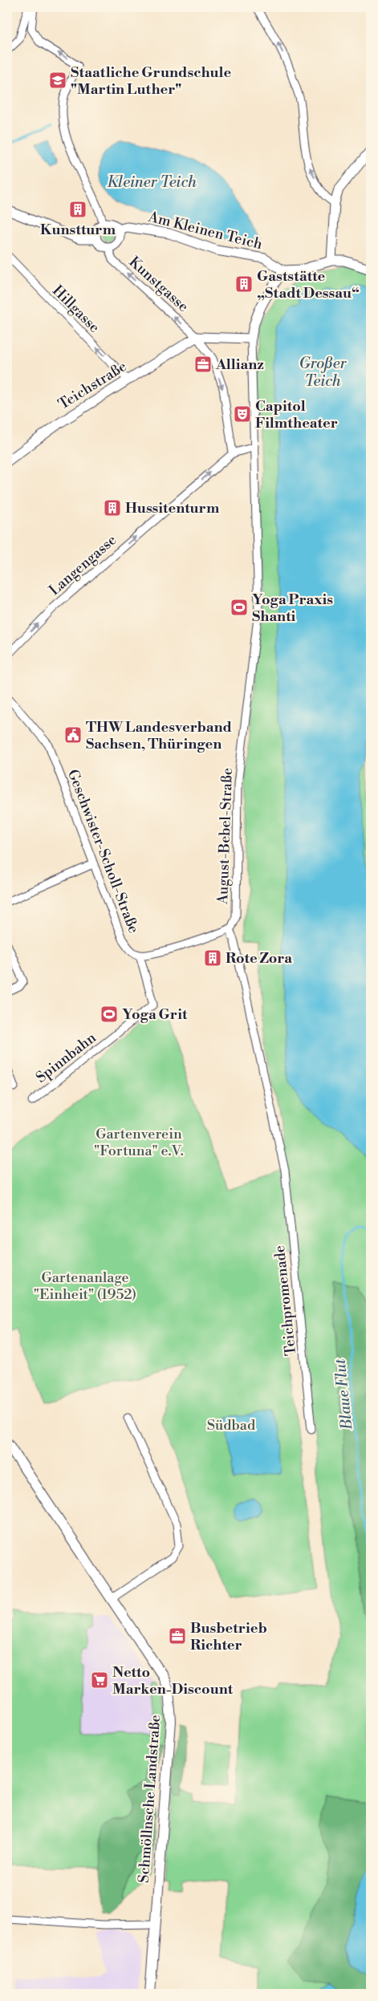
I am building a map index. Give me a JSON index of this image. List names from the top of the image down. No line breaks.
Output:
{"streets":{"main road":["Schmöllnsche Landstraße"],"street":["Am Kleinen Teich","Kunstgasse","Hillgasse","Teichstraße","Langengasse","August-Bebel-Straße","Geschwister-Scholl-Straße","Spinnbahn","Teichpromenade"]},"crossings":[["Am Kleinen Teich","Kunstgasse"],["Kunstgasse","Teichstraße"],["Kunstgasse","Langengasse"],["Hillgasse","Teichstraße"],["August-Bebel-Straße","Teichpromenade"],["Geschwister-Scholl-Straße","Spinnbahn"]],"one_way":["Hillgasse","Langengasse"],"water":["Kleiner Teich","Großer Teich","Blaue Flut"],"parks":["Gartenverein \"Fortuna\" e.V.","Gartenanlage \"Einheit\" (1952)","Südbad"],"places":{"school or university":["Staatliche Grundschule \"Martin Luther\""],"building":["Kunstturm","Gaststätte „Stadt Dessau“","Hussitenturm","Rote Zora"],"office":["Allianz","Busbetrieb Richter"],"theatre":["Capitol Filmtheater"],"sports":["Yoga Praxis Shanti","Yoga Grit"],"public building":["THW Landesverband Sachsen, Thüringen"],"supermarket":["Netto Marken-Discount"]}}
